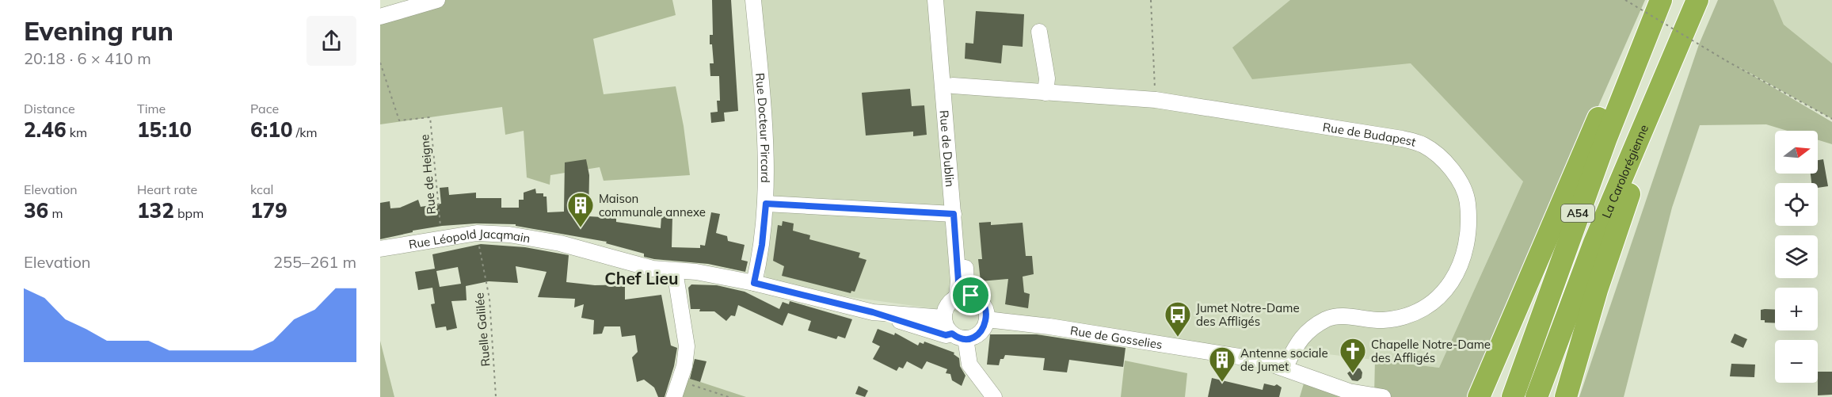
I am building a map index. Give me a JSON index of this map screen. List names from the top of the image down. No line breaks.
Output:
{"streets":{"highway":["La Carolorégienne","A54"],"street":["Rue Docteur Pircard","Rue de Budapest","Rue de Dublin","Rue Léopold Jacqmain","Rue de Gosselies"],"path":["Rue de Heigne","Ruelle Galilée"]},"crossings":[["Rue de Budapest","Rue de Dublin"],["Rue de Budapest","Rue de Gosselies"],["Rue de Dublin","Rue de Gosselies"],["Rue de Heigne","Rue Léopold Jacqmain"],["Rue Léopold Jacqmain","Ruelle Galilée"]],"districts":["Chef Lieu"],"places":{"building":["Maison communale annexe","Antenne sociale de Jumet"],"bus stop":["Jumet Notre-Dame des Affligés"],"church":["Chapelle Notre-Dame des Affligés"]},"north":"right","page":{"heading":["Evening run","20:18 · 6 × 410 m"],"stats":[["Distance","2.46 km"],["Time","15:10"],["Pace","6:10 /km"],["Elevation","36 m"],["Heart rate","132 bpm"],["kcal","179"]],"map_buttons":["+","−"],"chart":["Elevation","255–261 m"]}}
